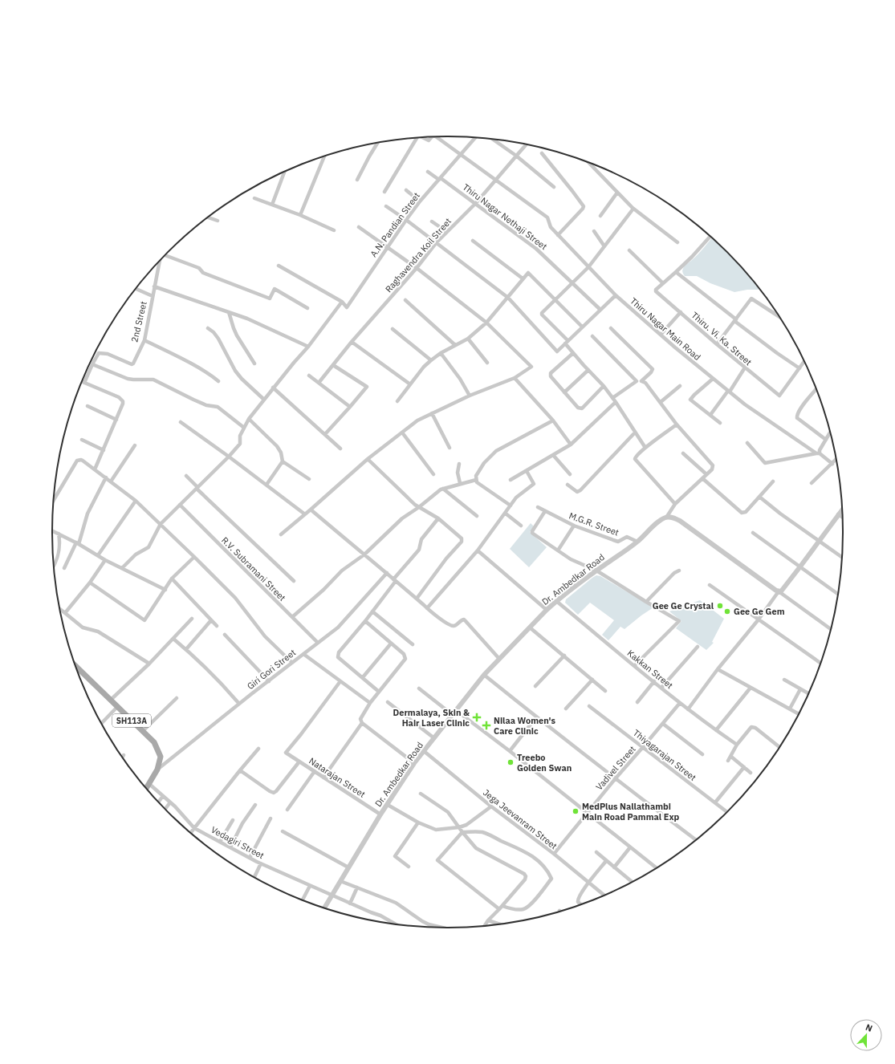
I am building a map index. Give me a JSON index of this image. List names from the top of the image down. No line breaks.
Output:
{"streets":{"main road":["SH113A"],"street":["Thiru Nagar Nethaji Street","A.N. Pandian Street","Raghavendra Koil Street","2nd Street","Thiru Nagar Main Road","Thiru. Vi. Ka. Street","M.G.R. Street","R.V. Subramani Street","Dr. Ambedkar Road","Giri Gori Street","Kakkan Street","Thiyagarajan Street","Vadivel Street","Natarajan Street","Jega Jeevanram Street","Vedagiri Street"]},"crossings":[["Thiru Nagar Nethaji Street","A.N. Pandian Street"],["Thiru Nagar Nethaji Street","Raghavendra Koil Street"],["A.N. Pandian Street","Thiru Nagar Main Road"],["Raghavendra Koil Street","Thiru Nagar Main Road"],["M.G.R. Street","Dr. Ambedkar Road"],["R.V. Subramani Street","Giri Gori Street"],["Dr. Ambedkar Road","Kakkan Street"],["Dr. Ambedkar Road","Natarajan Street"],["Dr. Ambedkar Road","Jega Jeevanram Street"],["Dr. Ambedkar Road","Vedagiri Street"],["Giri Gori Street","SH113A"],["Kakkan Street","Vadivel Street"],["SH113A","Vedagiri Street"],["Thiyagarajan Street","Vadivel Street"],["Vadivel Street","Jega Jeevanram Street"]],"places":{"other":["Gee Ge Crystal","Gee Ge Gem","Treebo Golden Swan","MedPlus Nallathambi Main Road Pammal Exp"],"health":["Dermalaya, Skin & Hair Laser Clinic","Nilaa Women's Care Clinic"]},"north":"top"}
